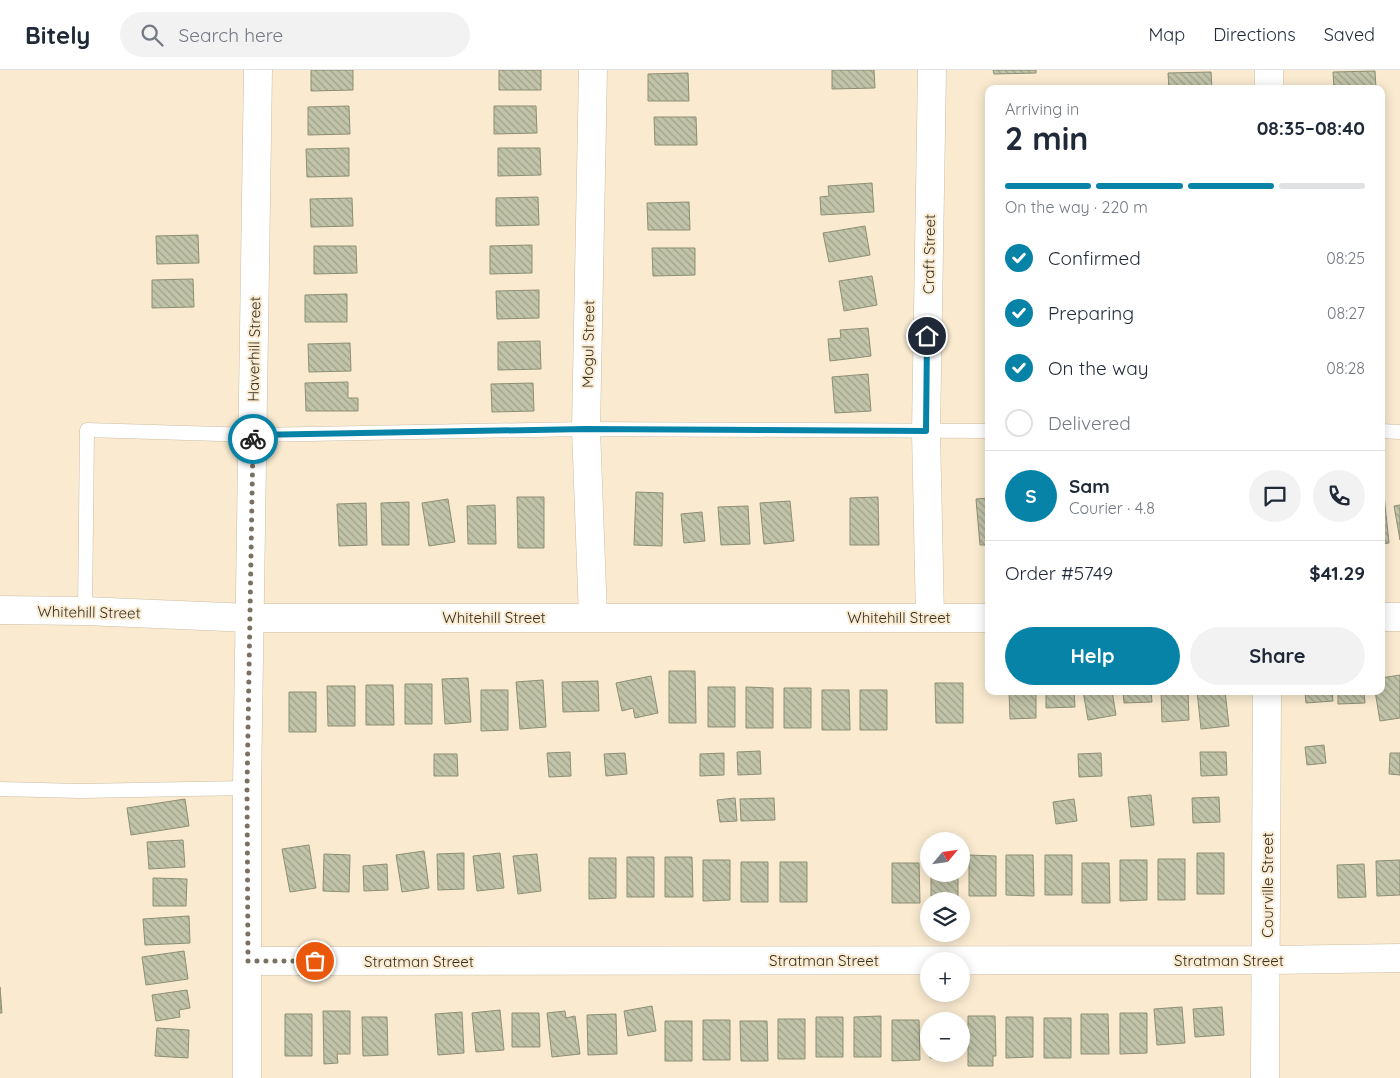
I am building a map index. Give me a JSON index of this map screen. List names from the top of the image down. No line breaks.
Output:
{"streets":{"street":["Craft Street","Mogul Street","Haverhill Street","Whitehill Street","Courville Street","Stratman Street"]},"crossings":[["Craft Street","Whitehill Street"],["Mogul Street","Whitehill Street"],["Haverhill Street","Whitehill Street"],["Haverhill Street","Stratman Street"],["Courville Street","Stratman Street"]],"north":"top right","page":{"header":"Bitely","search":"Search here","nav":["Map","Directions","Saved"],"heading":["2 min","Arriving in","08:35–08:40"],"panel":["Sam","Courier · 4.8","Order #5749","$41.29"],"bar":"On the way · 220 m","list":[["Confirmed","08:25"],["Preparing","08:27"],["On the way","08:28"],"Delivered"],"round":"S","buttons":["Help","Share"],"map_buttons":["+","−"]}}
